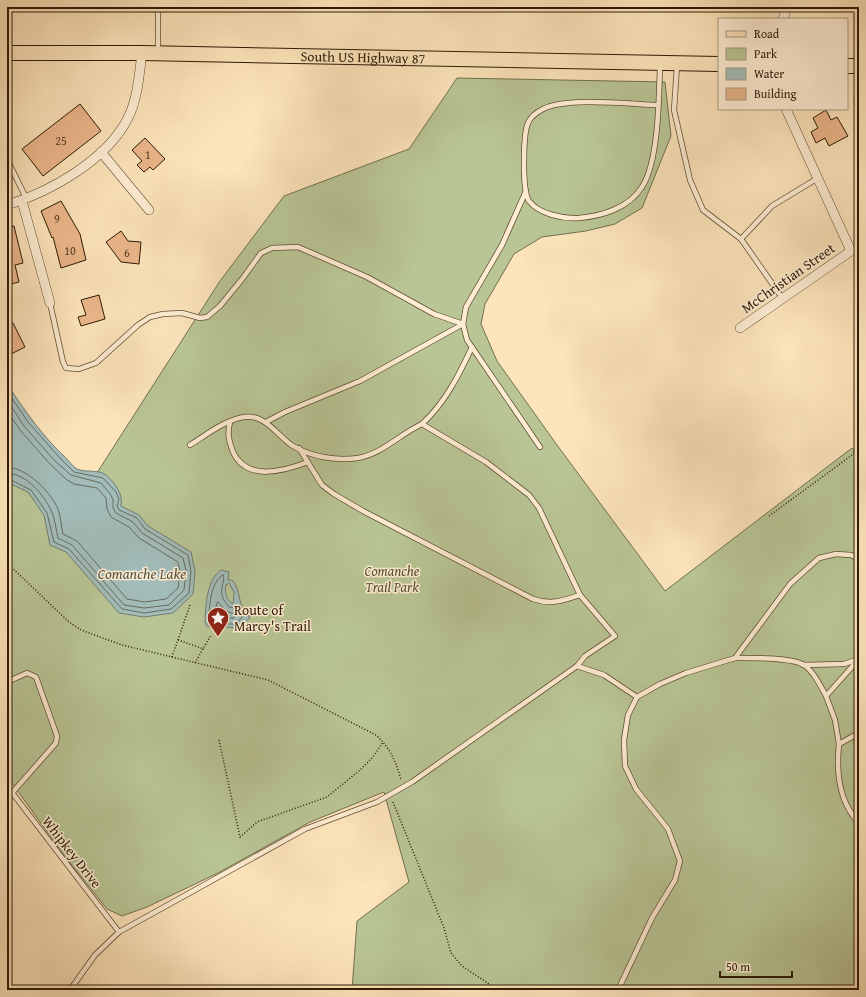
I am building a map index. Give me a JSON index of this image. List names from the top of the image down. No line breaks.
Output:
{"streets":{"main road":["South US Highway 87"],"street":["McChristian Street"],"lane":["Whipkey Drive"]},"water":["Comanche Lake"],"parks":["Comanche Trail Park"],"places":{"place":["Route of Marcy's Trail"]},"house_numbers":["25","1","9","10","6"],"legend":["Road","Park","Water","Building"],"scale_bar":"50 m"}
